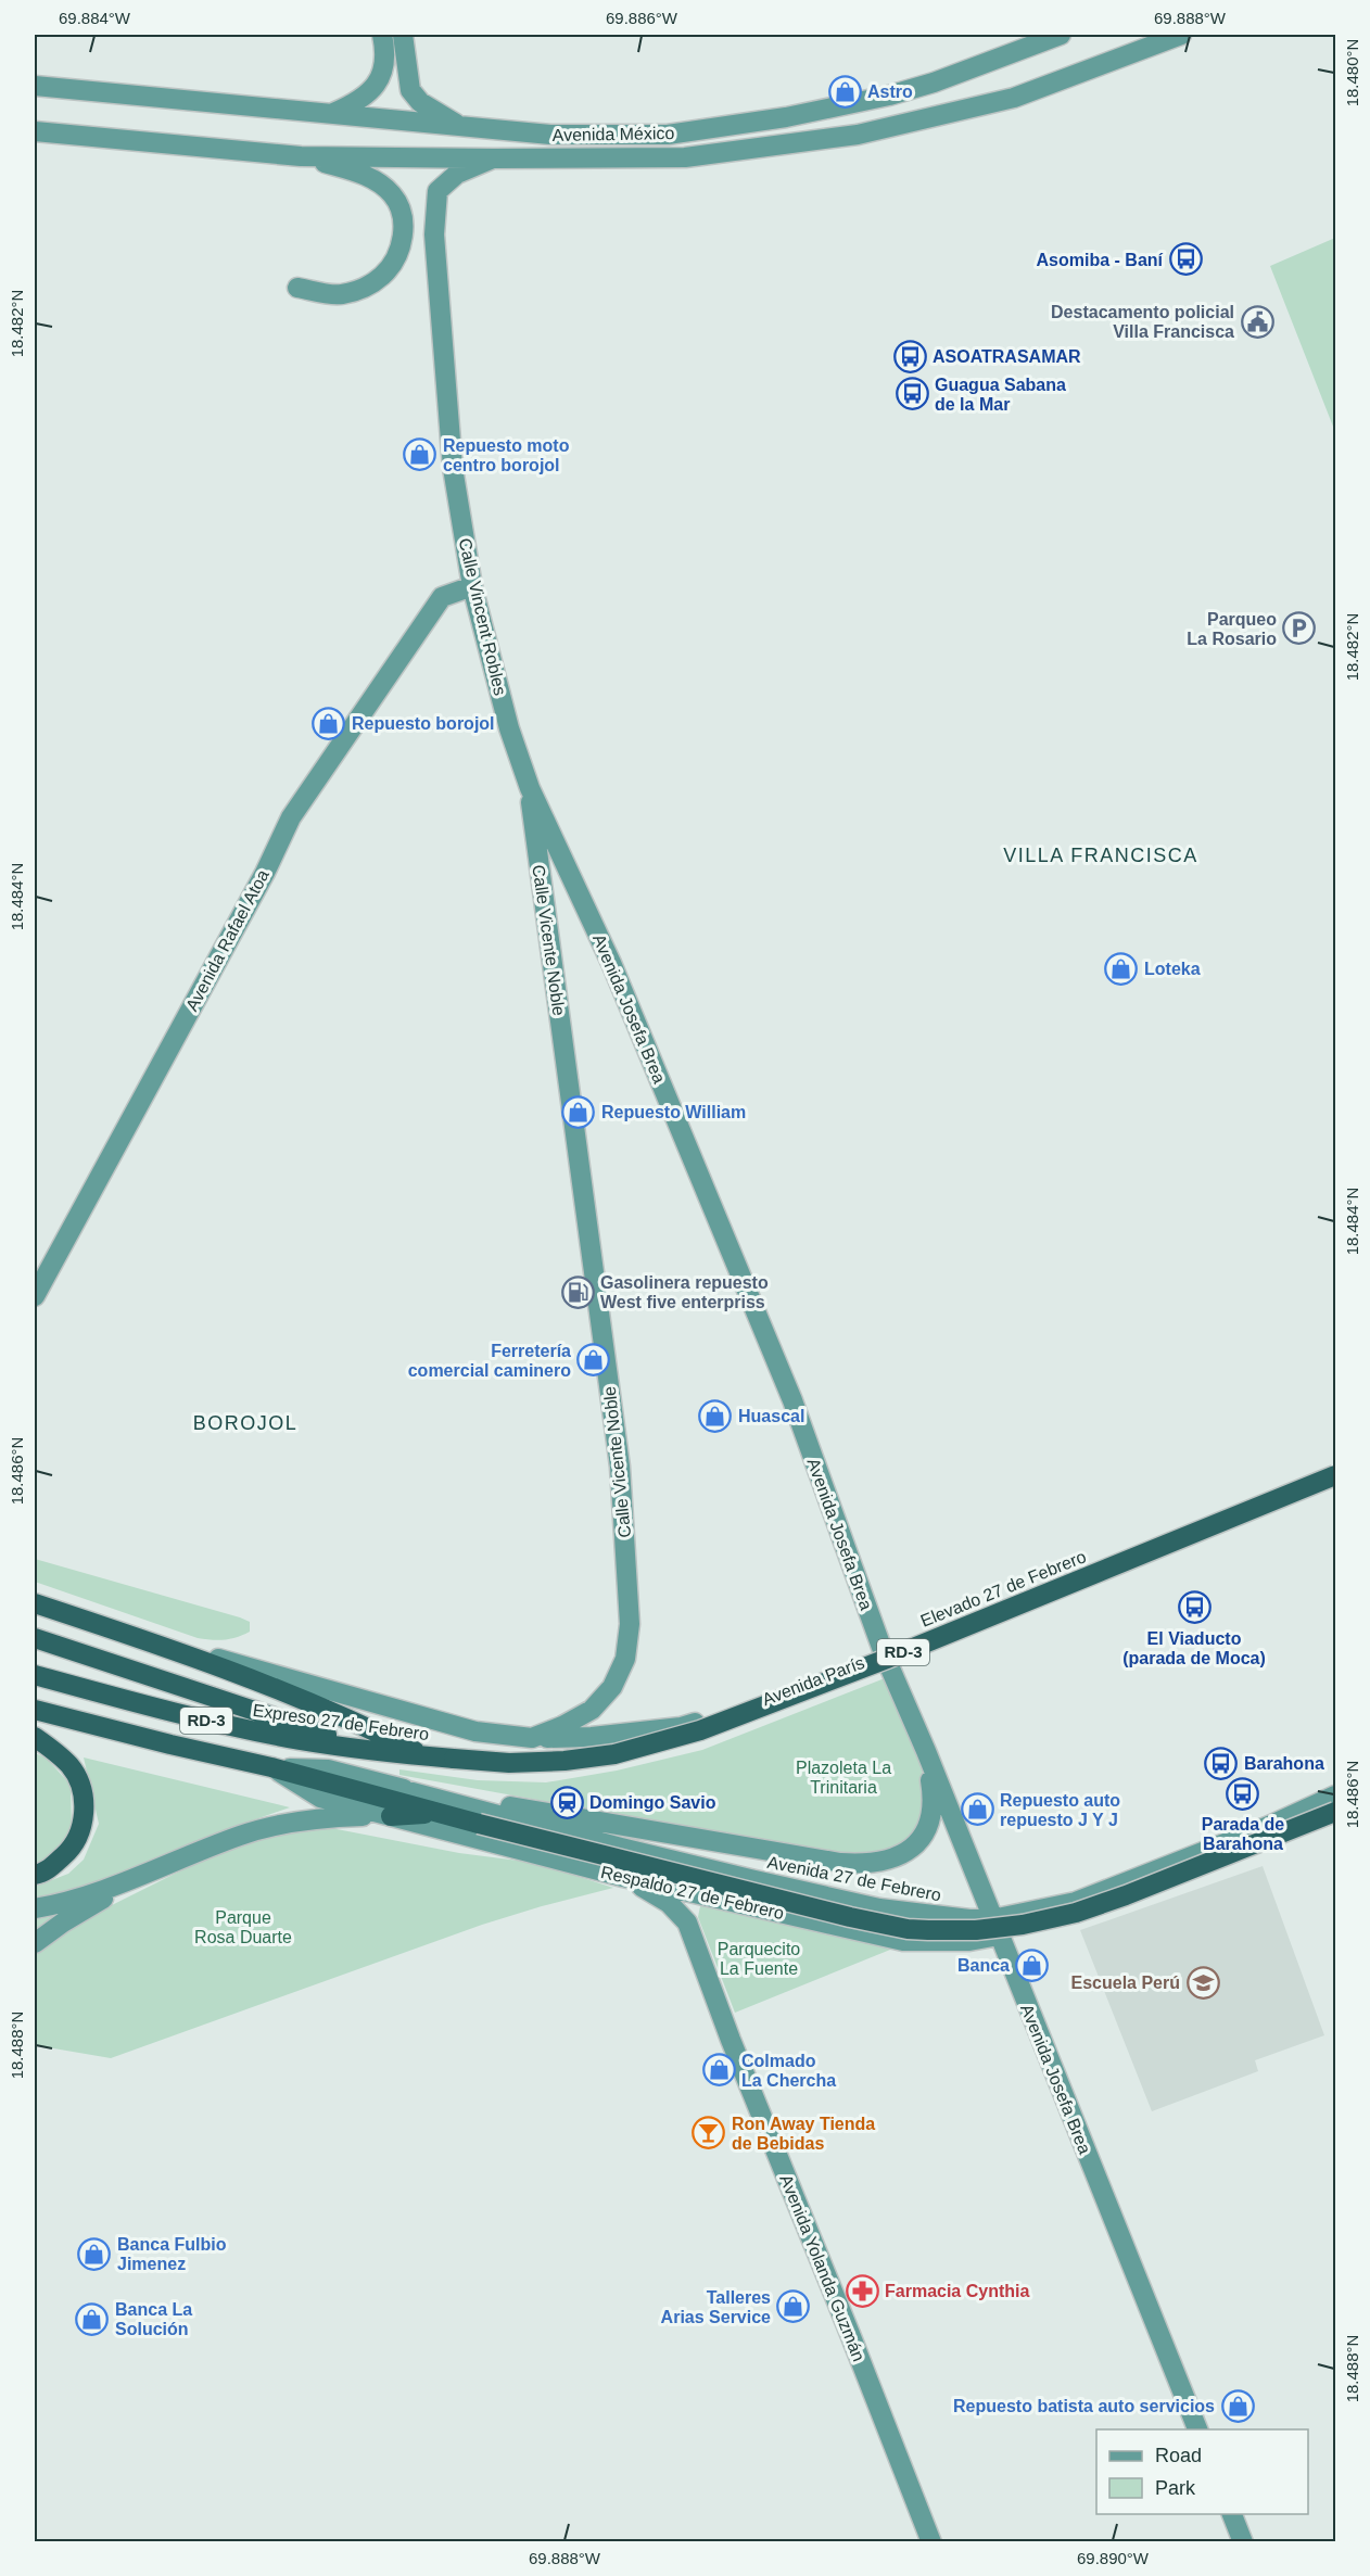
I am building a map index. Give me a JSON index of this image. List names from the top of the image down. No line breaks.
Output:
{"streets":{"highway":["Elevado 27 de Febrero","RD-3","Expreso 27 de Febrero"],"main road":["Avenida México","Calle Vincent Robles","Avenida Rafael Atoa","Calle Vicente Noble","Avenida Josefa Brea","Avenida París","Avenida 27 de Febrero","Respaldo 27 de Febrero","Avenida Yolanda Guzmán"]},"crossings":[["Avenida México","Calle Vincent Robles"],["Calle Vincent Robles","Avenida Rafael Atoa"],["Calle Vincent Robles","Calle Vicente Noble"],["Calle Vincent Robles","Avenida Josefa Brea"],["Calle Vicente Noble","Avenida Josefa Brea"],["Calle Vicente Noble","Avenida París"],["Avenida Josefa Brea","Avenida París"],["Avenida Josefa Brea","Avenida 27 de Febrero"],["Avenida Josefa Brea","Respaldo 27 de Febrero"],["Elevado 27 de Febrero","Expreso 27 de Febrero"],["RD-3","Respaldo 27 de Febrero"],["Avenida 27 de Febrero","Respaldo 27 de Febrero"],["Respaldo 27 de Febrero","Avenida Yolanda Guzmán"]],"districts":["VILLA FRANCISCA","BOROJOL"],"parks":["Plazoleta La Trinitaria","Parque Rosa Duarte","Parquecito La Fuente"],"places":{"shop":["Astro","Repuesto moto centro borojol","Repuesto borojol","Loteka","Repuesto William","Ferretería comercial caminero","Huascal","Repuesto auto repuesto J Y J","Banca","Colmado La Chercha","Banca Fulbio Jimenez","Talleres Arias Service","Banca La Solución","Repuesto batista auto servicios"],"bus stop":["Asomiba - Baní","ASOATRASAMAR","Guagua Sabana de la Mar","El Viaducto (parada de Moca)","Barahona","Parada de Barahona"],"public building":["Destacamento policial Villa Francisca"],"parking":["Parqueo La Rosario"],"fuel station":["Gasolinera repuesto West five enterpriss"],"station":["Domingo Savio"],"school or university":["Escuela Perú"],"bar":["Ron Away Tienda de Bebidas"],"pharmacy":["Farmacia Cynthia"]},"legend":["Road","Park"],"coordinates":["69.884°W","69.886°W","69.888°W","18.480°N","18.482°N","18.484°N","18.486°N","18.488°N","69.890°W"]}
